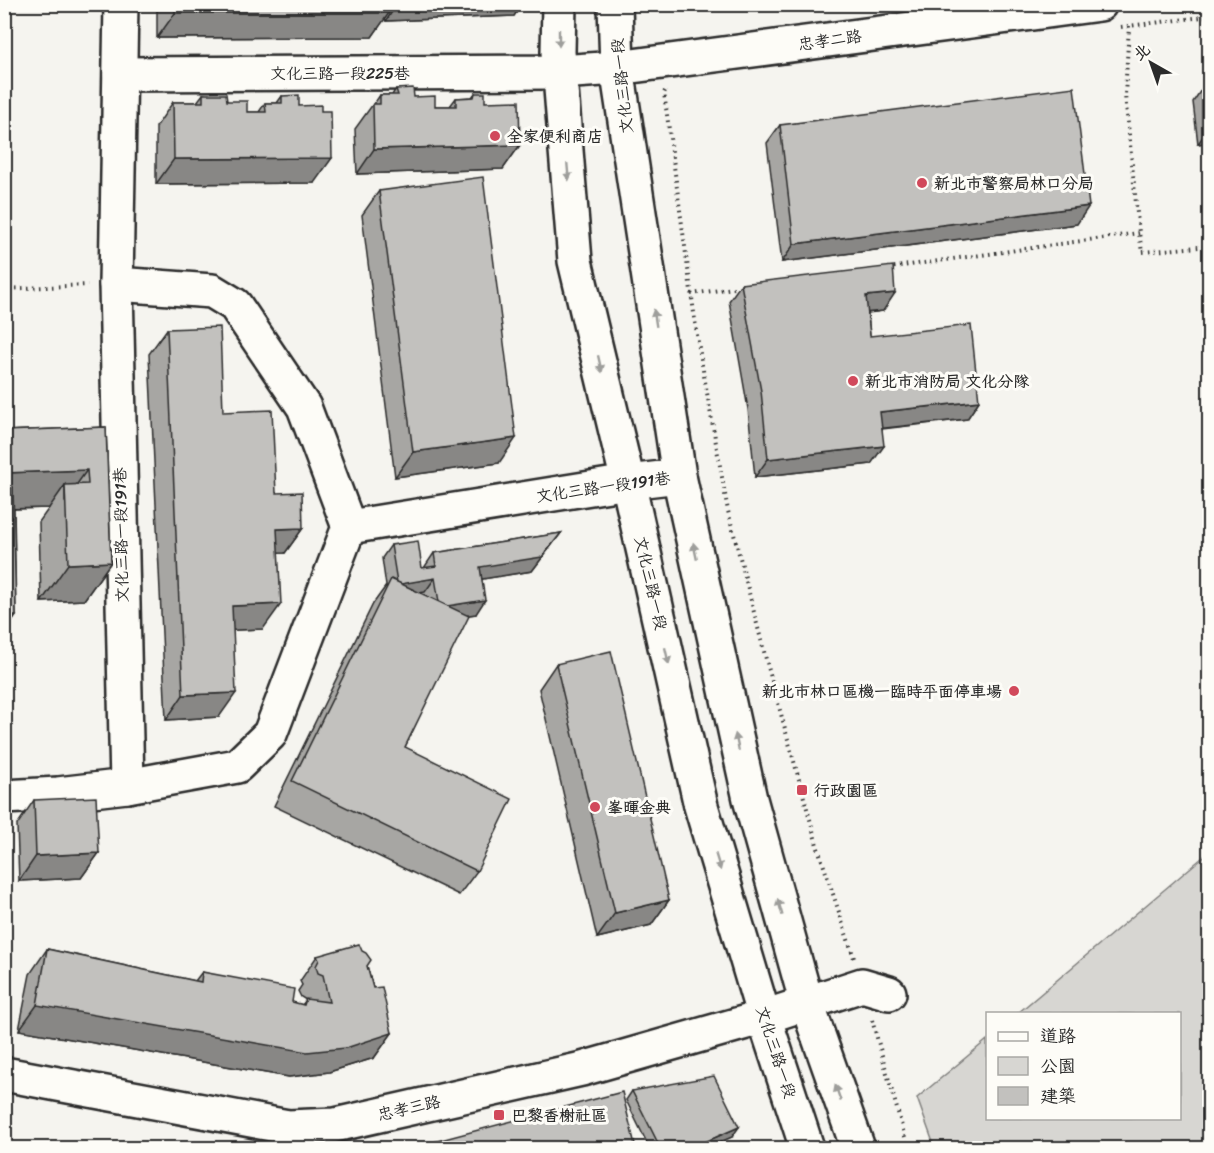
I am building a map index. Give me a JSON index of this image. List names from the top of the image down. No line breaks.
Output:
{"streets":{"street":["忠孝二路","文化三路一段225巷","文化三路一段","文化三路一段191巷","忠孝三路"]},"crossings":[["忠孝二路","文化三路一段225巷"],["忠孝二路","文化三路一段"],["文化三路一段225巷","文化三路一段"],["文化三路一段225巷","文化三路一段191巷"],["文化三路一段","文化三路一段191巷"],["文化三路一段","忠孝三路"]],"places":{"other":["全家便利商店","新北市警察局林口分局","新北市消防局 文化分隊","新北市林口區機一臨時平面停車場","峯暉金典"],"transit":["行政園區","巴黎香榭社區"]},"legend":["道路","公園","建築"],"north":"top left"}
